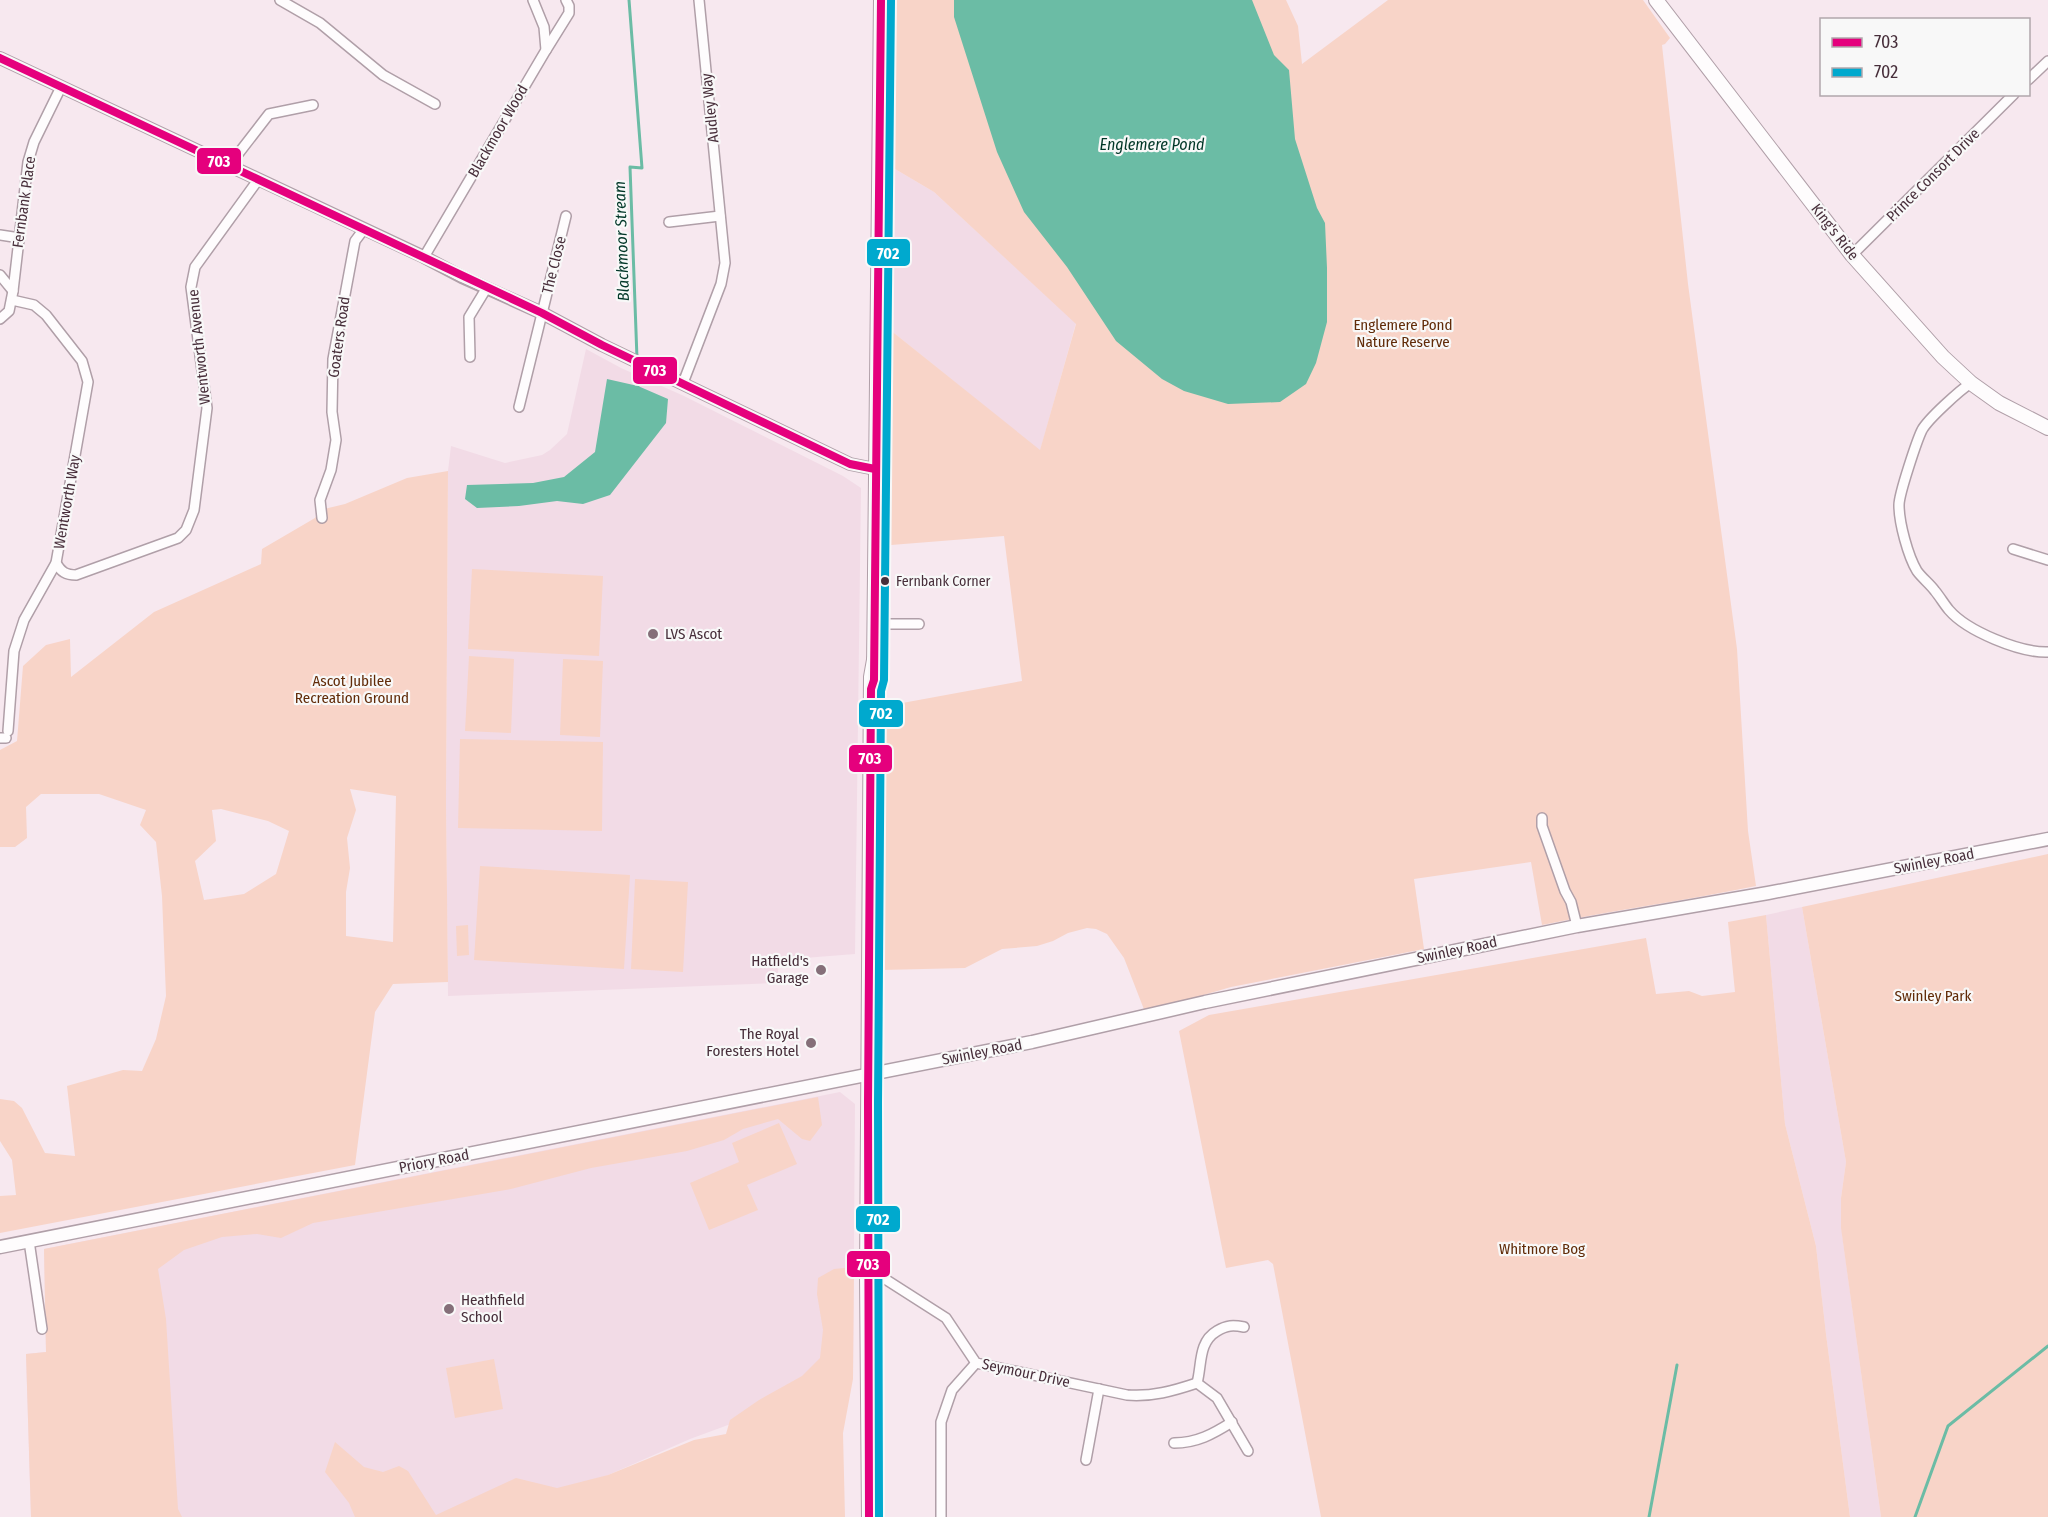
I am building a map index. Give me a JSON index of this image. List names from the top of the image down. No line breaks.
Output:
{"streets":{"main road":["King's Ride","Swinley Road","Priory Road"],"street":["Audley Way","Blackmoor Wood","Prince Consort Drive","Fernbank Place","The Close","Goaters Road","Wentworth Avenue","Wentworth Way","Seymour Drive"]},"crossings":[["Prince Consort Drive","King's Ride"],["Fernbank Place","Wentworth Way"],["Wentworth Avenue","Wentworth Way"],["Swinley Road","Priory Road"]],"water":["Englemere Pond","Blackmoor Stream"],"parks":["Englemere Pond Nature Reserve","Ascot Jubilee Recreation Ground","Swinley Park","Whitmore Bog"],"places":["Fernbank Corner","LVS Ascot","Hatfield's Garage","The Royal Foresters Hotel","Heathfield School"],"lines":["transit line 703","transit line 702"],"legend":["703","702"]}
